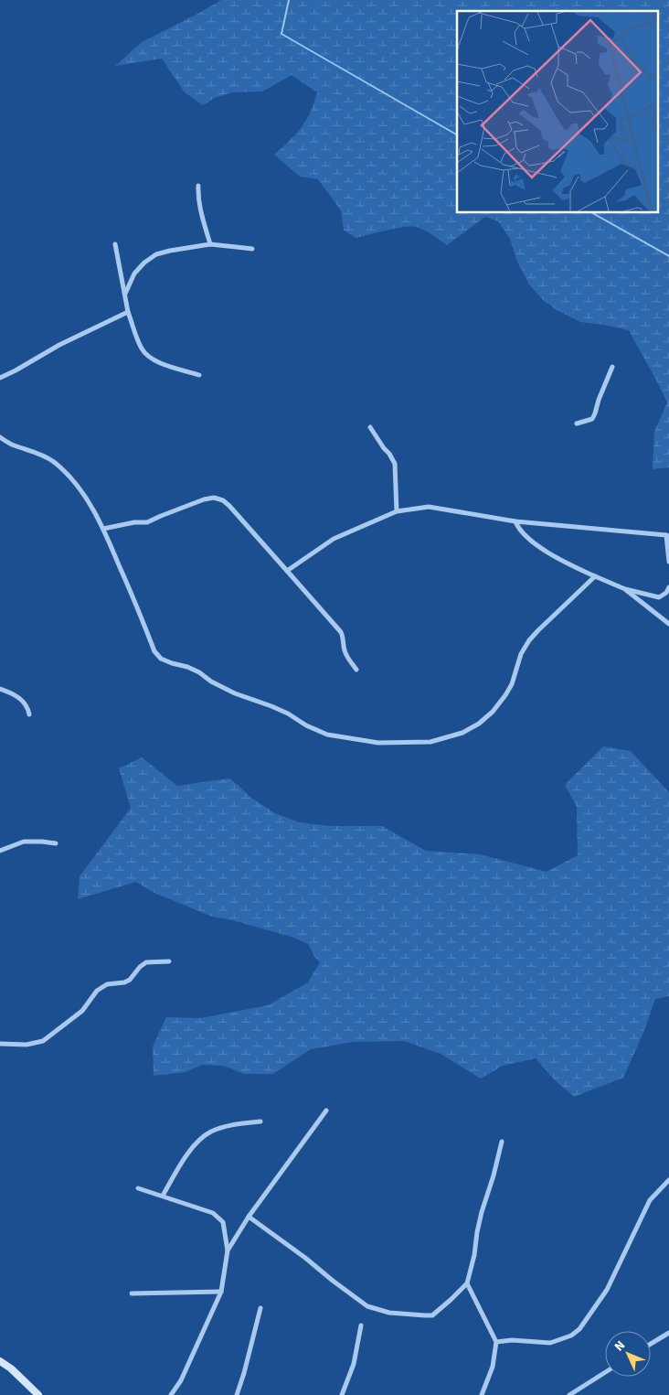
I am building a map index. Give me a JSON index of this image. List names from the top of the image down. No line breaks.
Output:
{"north":"top left"}
